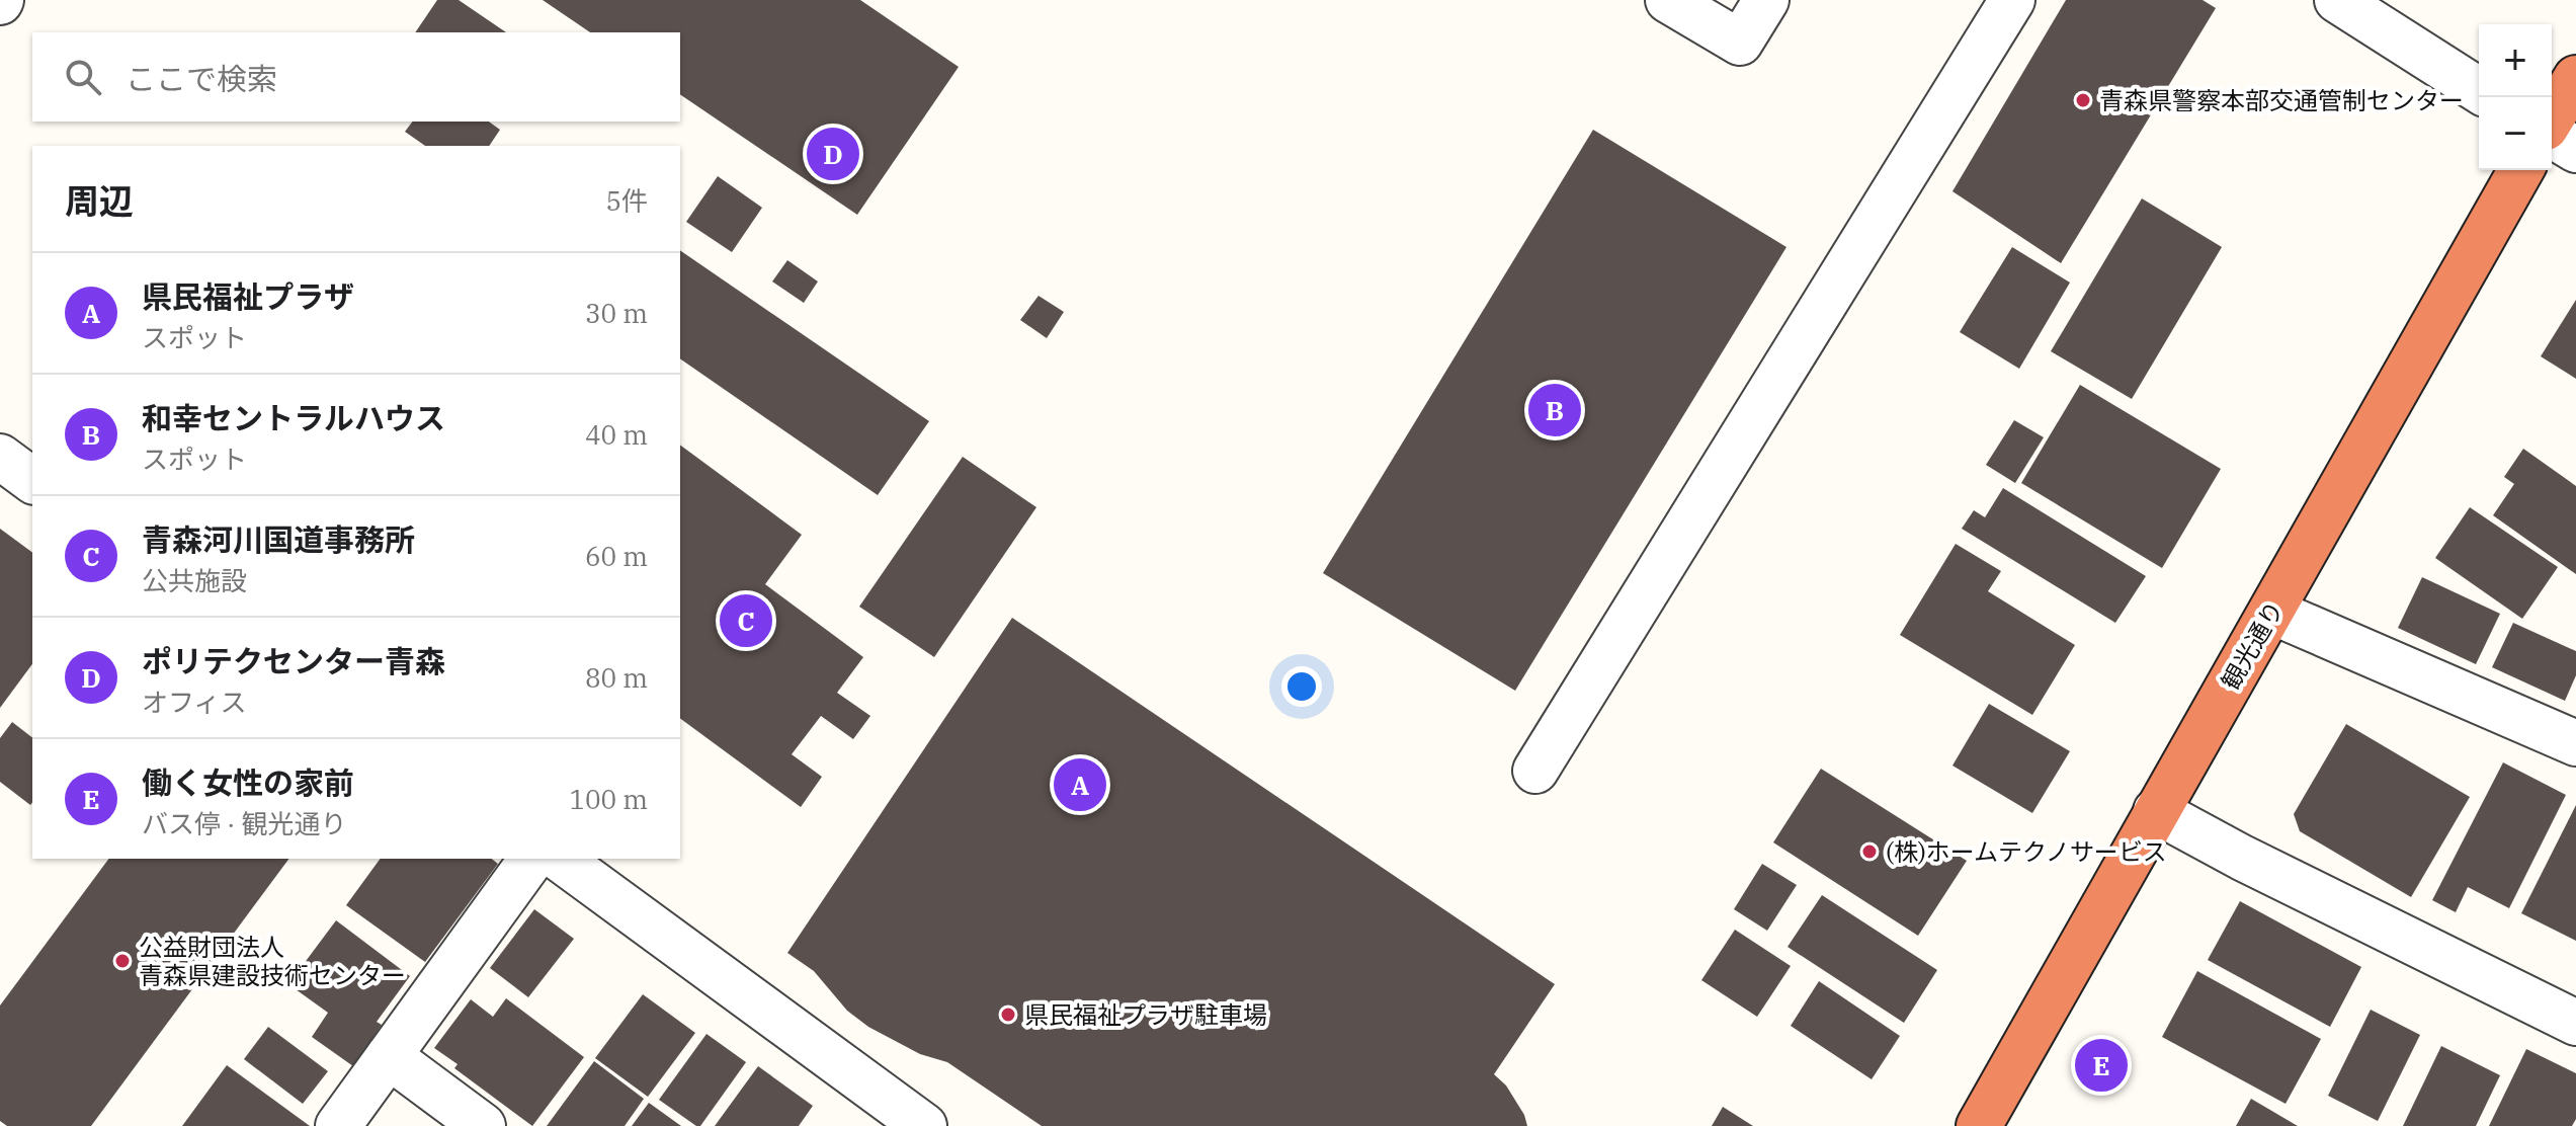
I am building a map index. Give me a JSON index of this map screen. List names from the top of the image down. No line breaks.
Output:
{"streets":{"highway":["観光通り"]},"places":["青森県警察本部交通管制センター","(株)ホームテクノサービス","公益財団法人 青森県建設技術センター","県民福祉プラザ駐車場"],"page":{"map_buttons":["+","−"],"search":"ここで検索","pins":["D","B","C","A","E"],"heading":["周辺","5件"],"list":[{"mark":"A","name":"県民福祉プラザ","note":"スポット","value":"30 m"},{"mark":"B","name":"和幸セントラルハウス","note":"スポット","value":"40 m"},{"mark":"C","name":"青森河川国道事務所","note":"公共施設","value":"60 m"},{"mark":"D","name":"ポリテクセンター青森","note":"オフィス","value":"80 m"},{"mark":"E","name":"働く女性の家前","note":"バス停 · 観光通り","value":"100 m"}]}}
